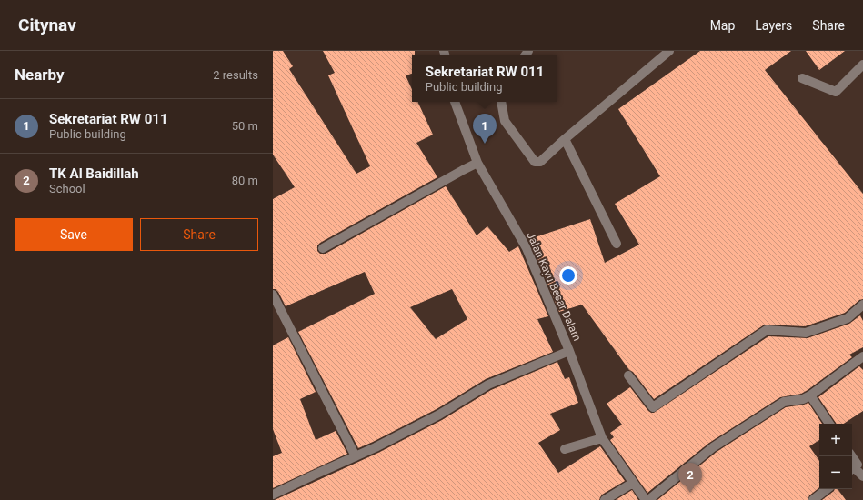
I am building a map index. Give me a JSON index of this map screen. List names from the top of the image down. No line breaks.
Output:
{"streets":{"street":["Jalan Kayu Besar Dalam"]},"page":{"header":"Citynav","nav":["Map","Layers","Share"],"heading":["Nearby","2 results"],"popup":["Sekretariat RW 011","Public building"],"list":[{"mark":"1","name":"Sekretariat RW 011","note":"Public building","value":"50 m"},{"mark":"2","name":"TK Al Baidillah","note":"School","value":"80 m"}],"pins":["1","2"],"buttons":["Save","Share"],"map_buttons":["+","−"]}}
